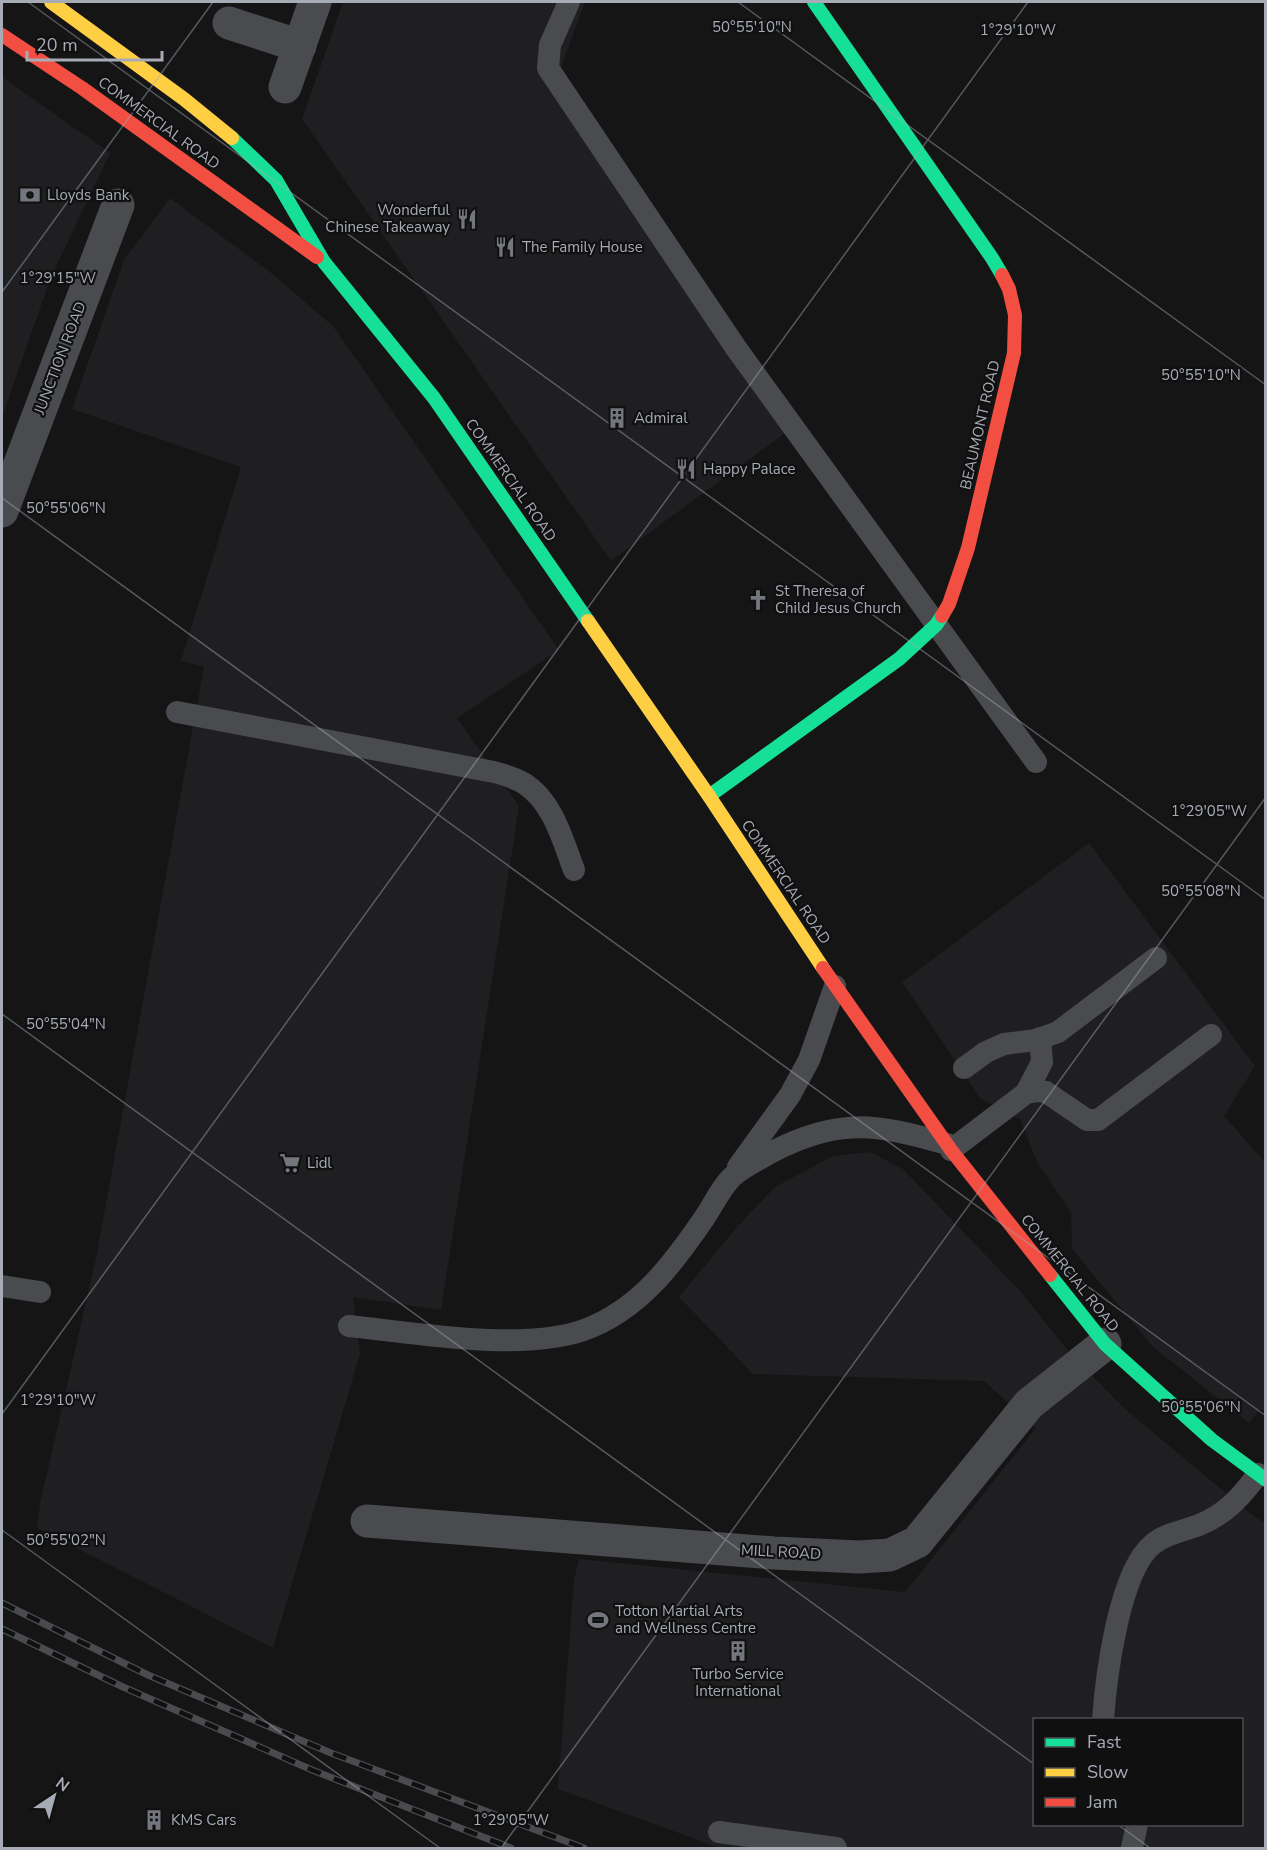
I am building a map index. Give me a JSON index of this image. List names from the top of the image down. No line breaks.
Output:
{"streets":{"main road":["COMMERCIAL ROAD","BEAUMONT ROAD"],"street":["JUNCTION ROAD","MILL ROAD"]},"crossings":[["COMMERCIAL ROAD","BEAUMONT ROAD"],["COMMERCIAL ROAD","MILL ROAD"]],"places":{"bank":["Lloyds Bank"],"restaurant":["Wonderful Chinese Takeaway","The Family House","Happy Palace"],"building":["Admiral","Turbo Service International","KMS Cars"],"church":["St Theresa of Child Jesus Church"],"supermarket":["Lidl"],"sports":["Totton Martial Arts and Wellness Centre"]},"legend":["Fast","Slow","Jam"],"scale_bar":"20 m","north":"top right","coordinates":["50°55'10\"N","1°29'10\"W","1°29'15\"W","50°55'06\"N","1°29'05\"W","50°55'08\"N","50°55'04\"N","50°55'02\"N"]}
